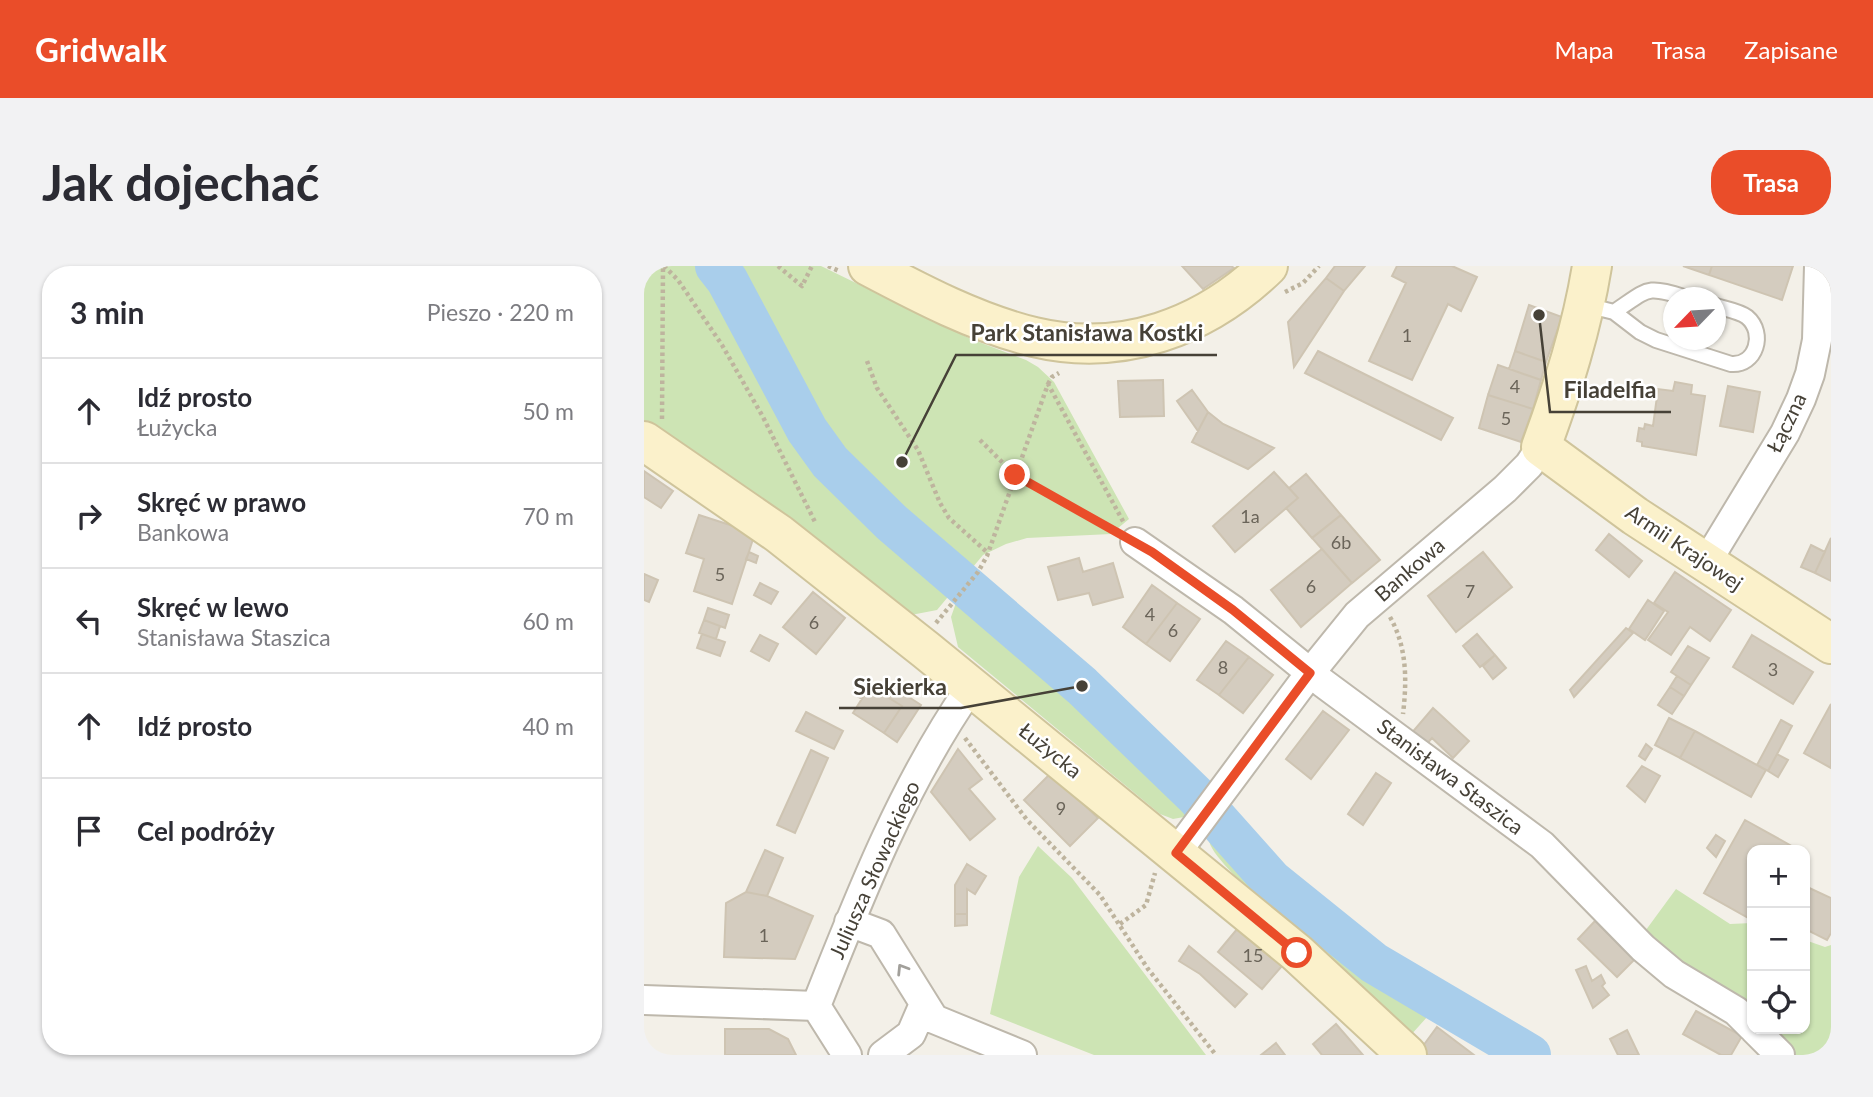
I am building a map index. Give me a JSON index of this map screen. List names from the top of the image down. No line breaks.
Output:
{"streets":{"main road":["Armii Krajowej","Bankowa","Łużycka"],"street":["Łączna","Stanisława Staszica","Juliusza Słowackiego"]},"crossings":[["Łączna","Armii Krajowej"],["Armii Krajowej","Bankowa"],["Bankowa","Łużycka"],["Bankowa","Stanisława Staszica"],["Łużycka","Juliusza Słowackiego"]],"places":["Filadelfia","Park Stanisława Kostki","Siekierka"],"house_numbers":["1","4","5","1a","6b","5","6","7","4","6","6","8","3","9","1","15"],"north":"bottom left","page":{"header":"Gridwalk","nav":["Mapa","Trasa","Zapisane"],"buttons":"Trasa","title":"Jak dojechać","heading":["3 min","Pieszo · 220 m"],"list":[["Idź prosto","Łużycka","50 m"],["Skręć w prawo","Bankowa","70 m"],["Skręć w lewo","Stanisława Staszica","60 m"],["Idź prosto","40 m"],"Cel podróży"],"map_buttons":["+","−"]}}
